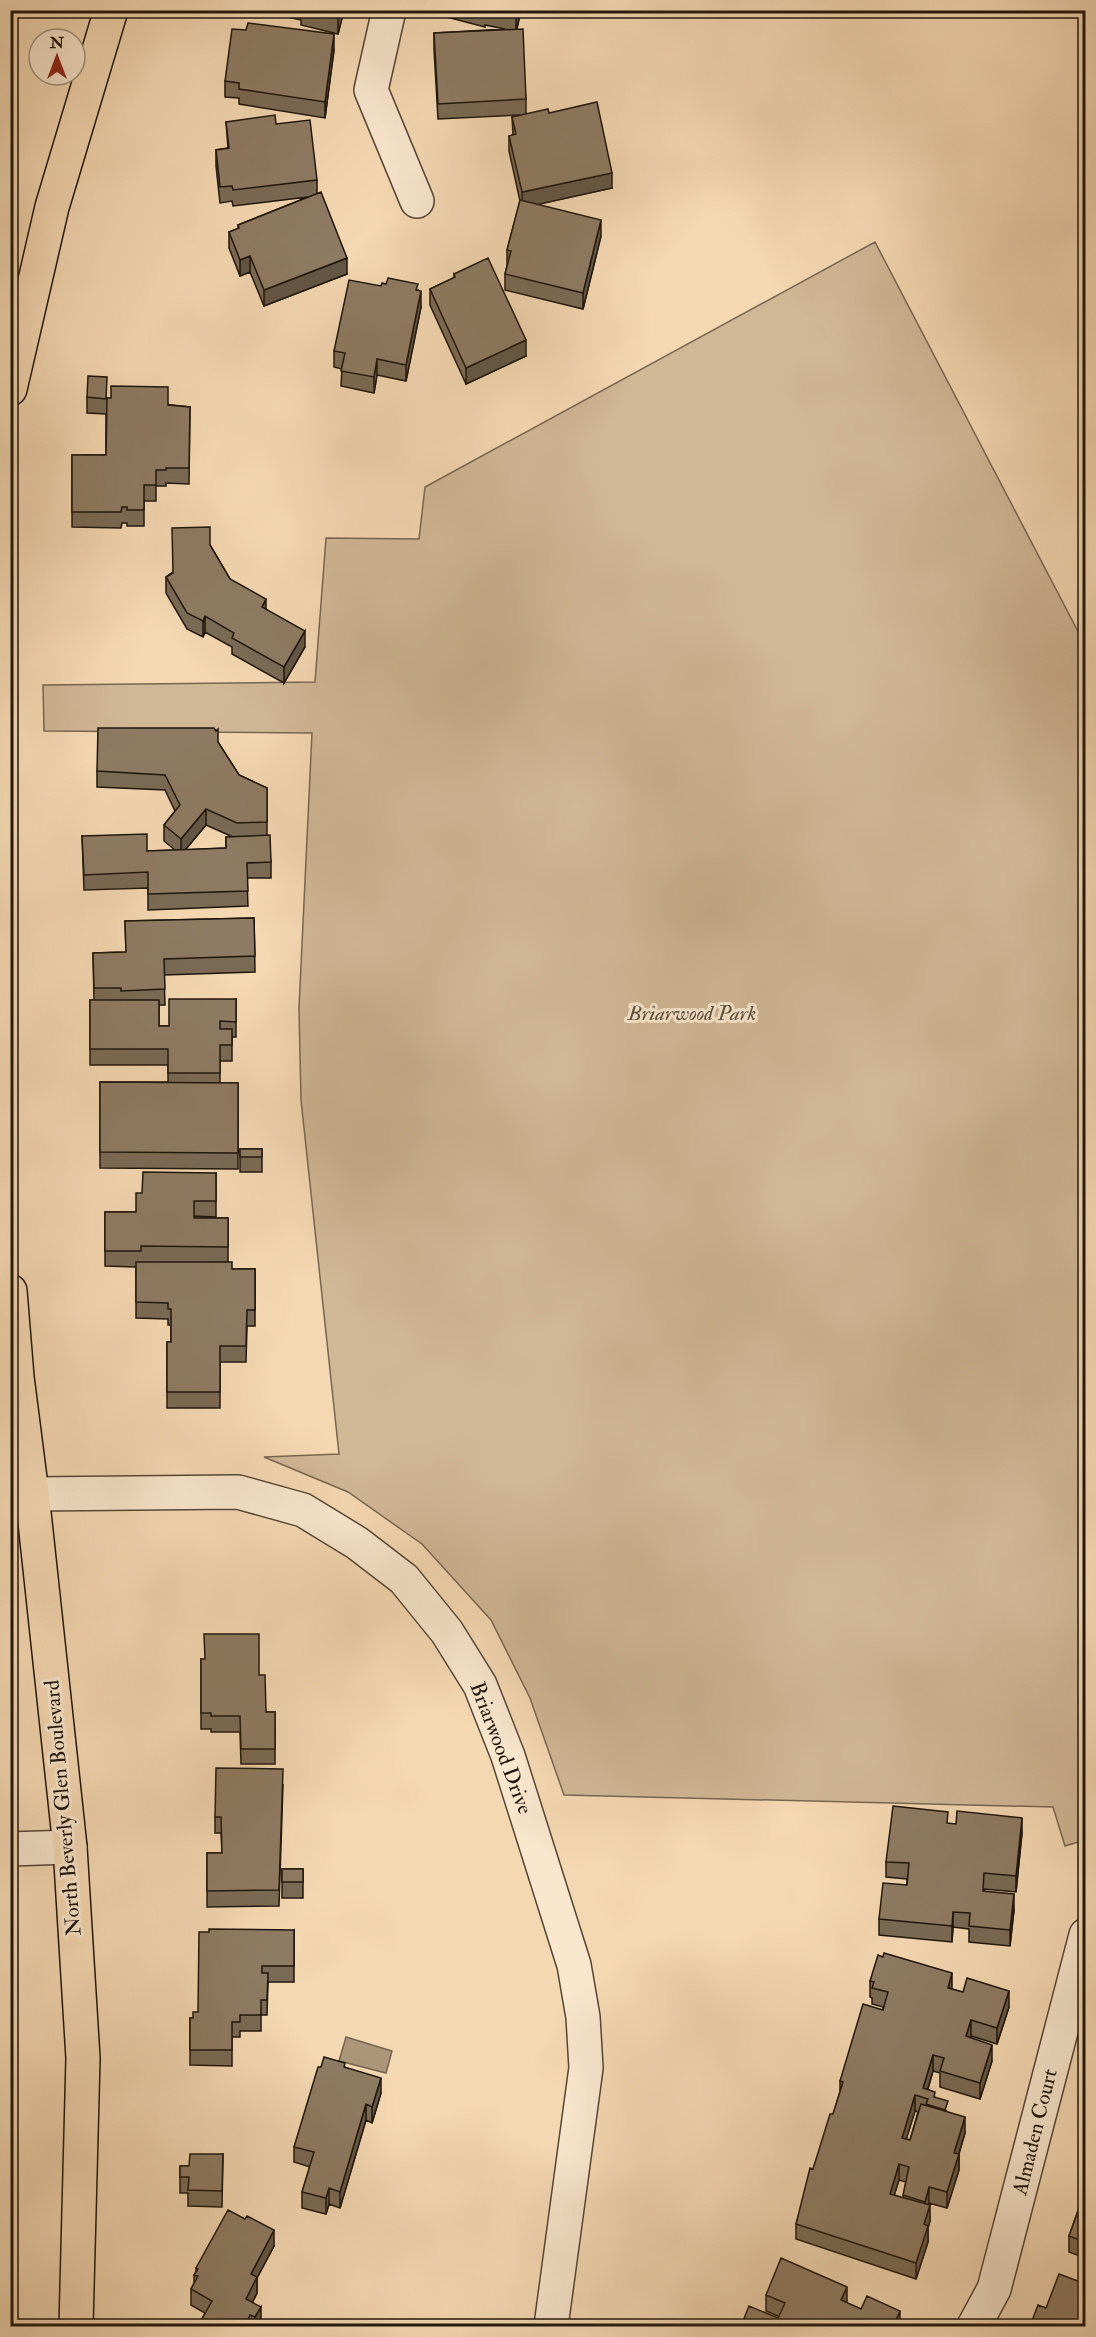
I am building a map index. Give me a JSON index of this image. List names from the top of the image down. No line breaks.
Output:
{"streets":{"main road":["North Beverly Glen Boulevard"],"street":["Briarwood Drive","Almaden Court"]},"crossings":[["Briarwood Drive","North Beverly Glen Boulevard"]],"parks":["Briarwood Park"],"north":"top"}
